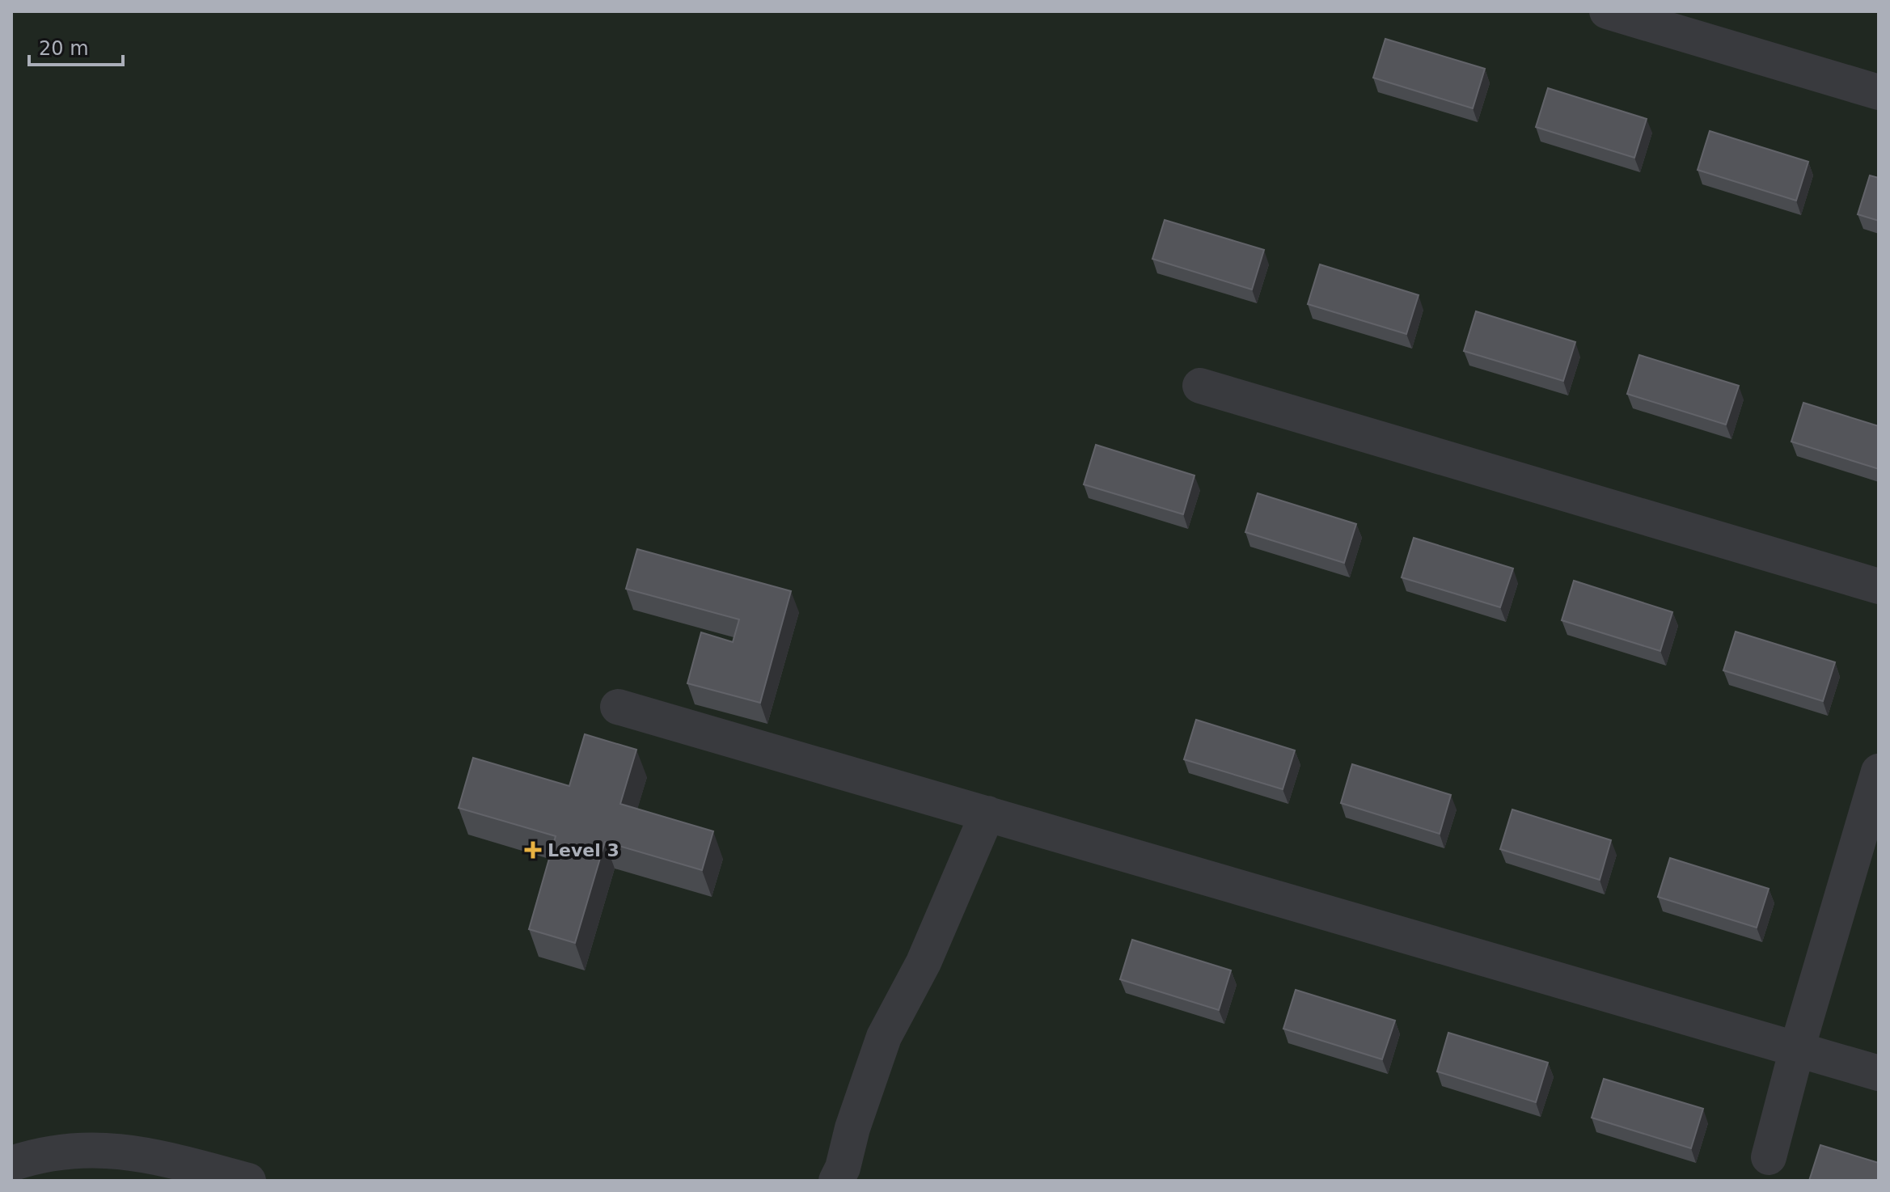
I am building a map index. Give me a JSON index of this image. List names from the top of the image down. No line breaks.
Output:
{"places":{"health":["Level 3"]},"scale_bar":"20 m"}
